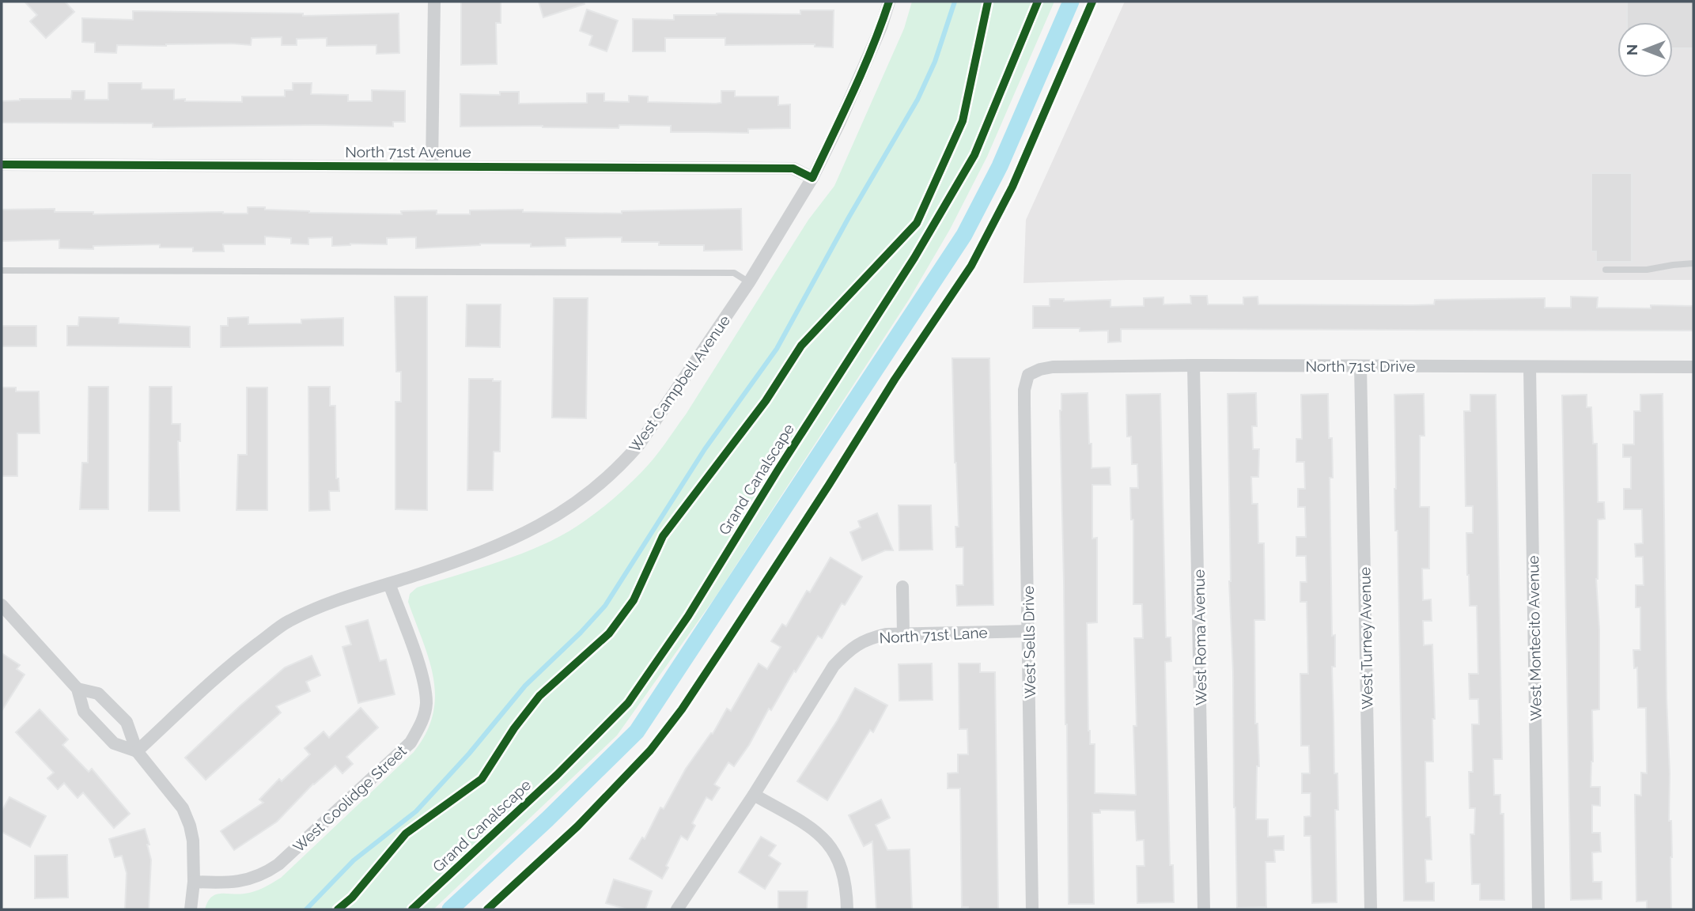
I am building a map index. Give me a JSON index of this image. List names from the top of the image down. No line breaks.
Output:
{"streets":{"street":["North 71st Avenue","North 71st Drive","West Campbell Avenue","North 71st Lane","West Roma Avenue","West Turney Avenue","West Montecito Avenue","West Sells Drive","West Coolidge Street"],"cycle path":["Grand Canalscape"]},"crossings":[["North 71st Avenue","West Campbell Avenue"],["North 71st Drive","West Roma Avenue"],["North 71st Drive","West Turney Avenue"],["North 71st Drive","West Montecito Avenue"],["North 71st Drive","West Sells Drive"],["West Campbell Avenue","West Coolidge Street"],["North 71st Lane","West Sells Drive"]],"north":"left"}
